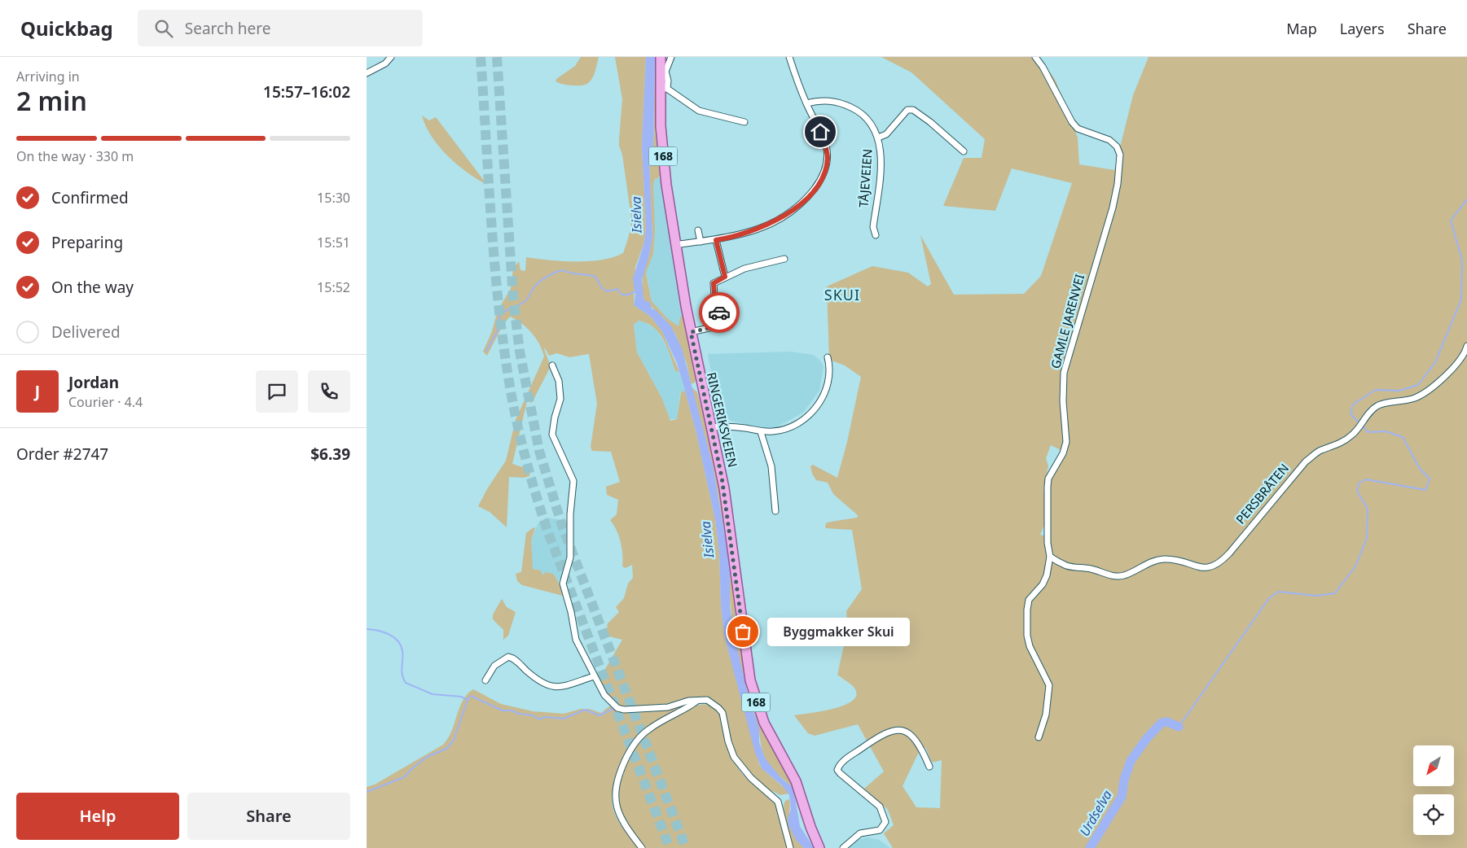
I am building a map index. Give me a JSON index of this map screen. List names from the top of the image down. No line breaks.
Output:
{"streets":{"main road":["168","RINGERIKSVEIEN"],"street":["TÅJEVEIEN","GAMLE JARENVEI","PERSBRÅTEN"]},"crossings":[["GAMLE JARENVEI","PERSBRÅTEN"]],"districts":["SKUI"],"water":["Isielva","Urdselva"],"places":["Byggmakker Skui"],"north":"bottom left","page":{"header":"Quickbag","search":"Search here","nav":["Map","Layers","Share"],"heading":["2 min","Arriving in","15:57–16:02"],"panel":["Jordan","Courier · 4.4","Order #2747","$6.39"],"bar":"On the way · 330 m","list":[["Confirmed","15:30"],["Preparing","15:51"],["On the way","15:52"],"Delivered"],"round":"J","bubble":"Byggmakker Skui","buttons":["Help","Share"]}}
